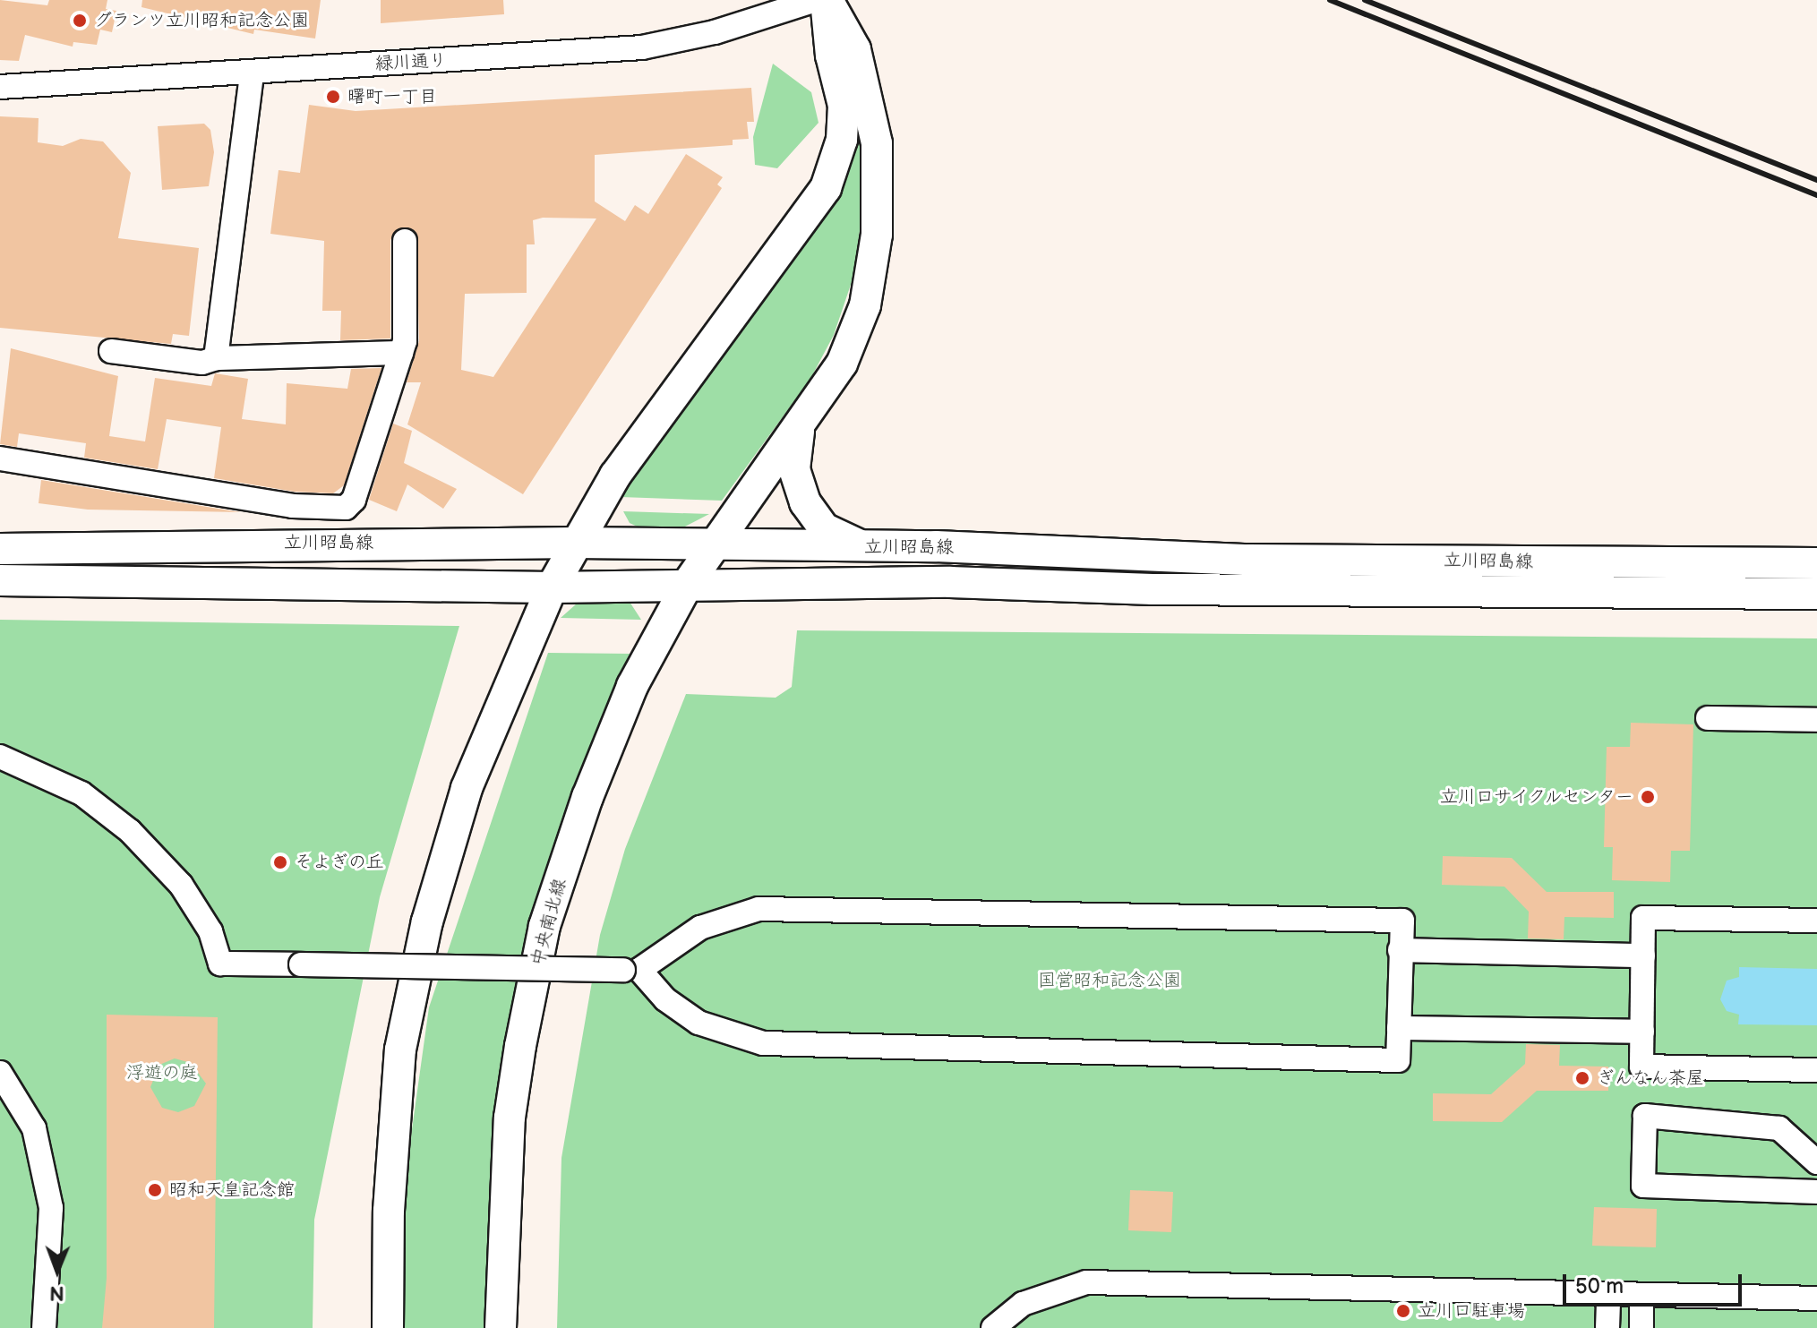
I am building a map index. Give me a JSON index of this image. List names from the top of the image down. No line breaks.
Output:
{"streets":{"main road":["立川昭島線","中央南北線"],"street":["緑川通り"]},"crossings":[["立川昭島線","中央南北線"]],"parks":["国営昭和記念公園","浮遊の庭"],"places":["グランツ立川昭和記念公園","曙町一丁目","立川口サイクルセンター","そよぎの丘","ぎんなん茶屋","昭和天皇記念館","立川口駐車場"],"scale_bar":"50 m","north":"bottom"}
